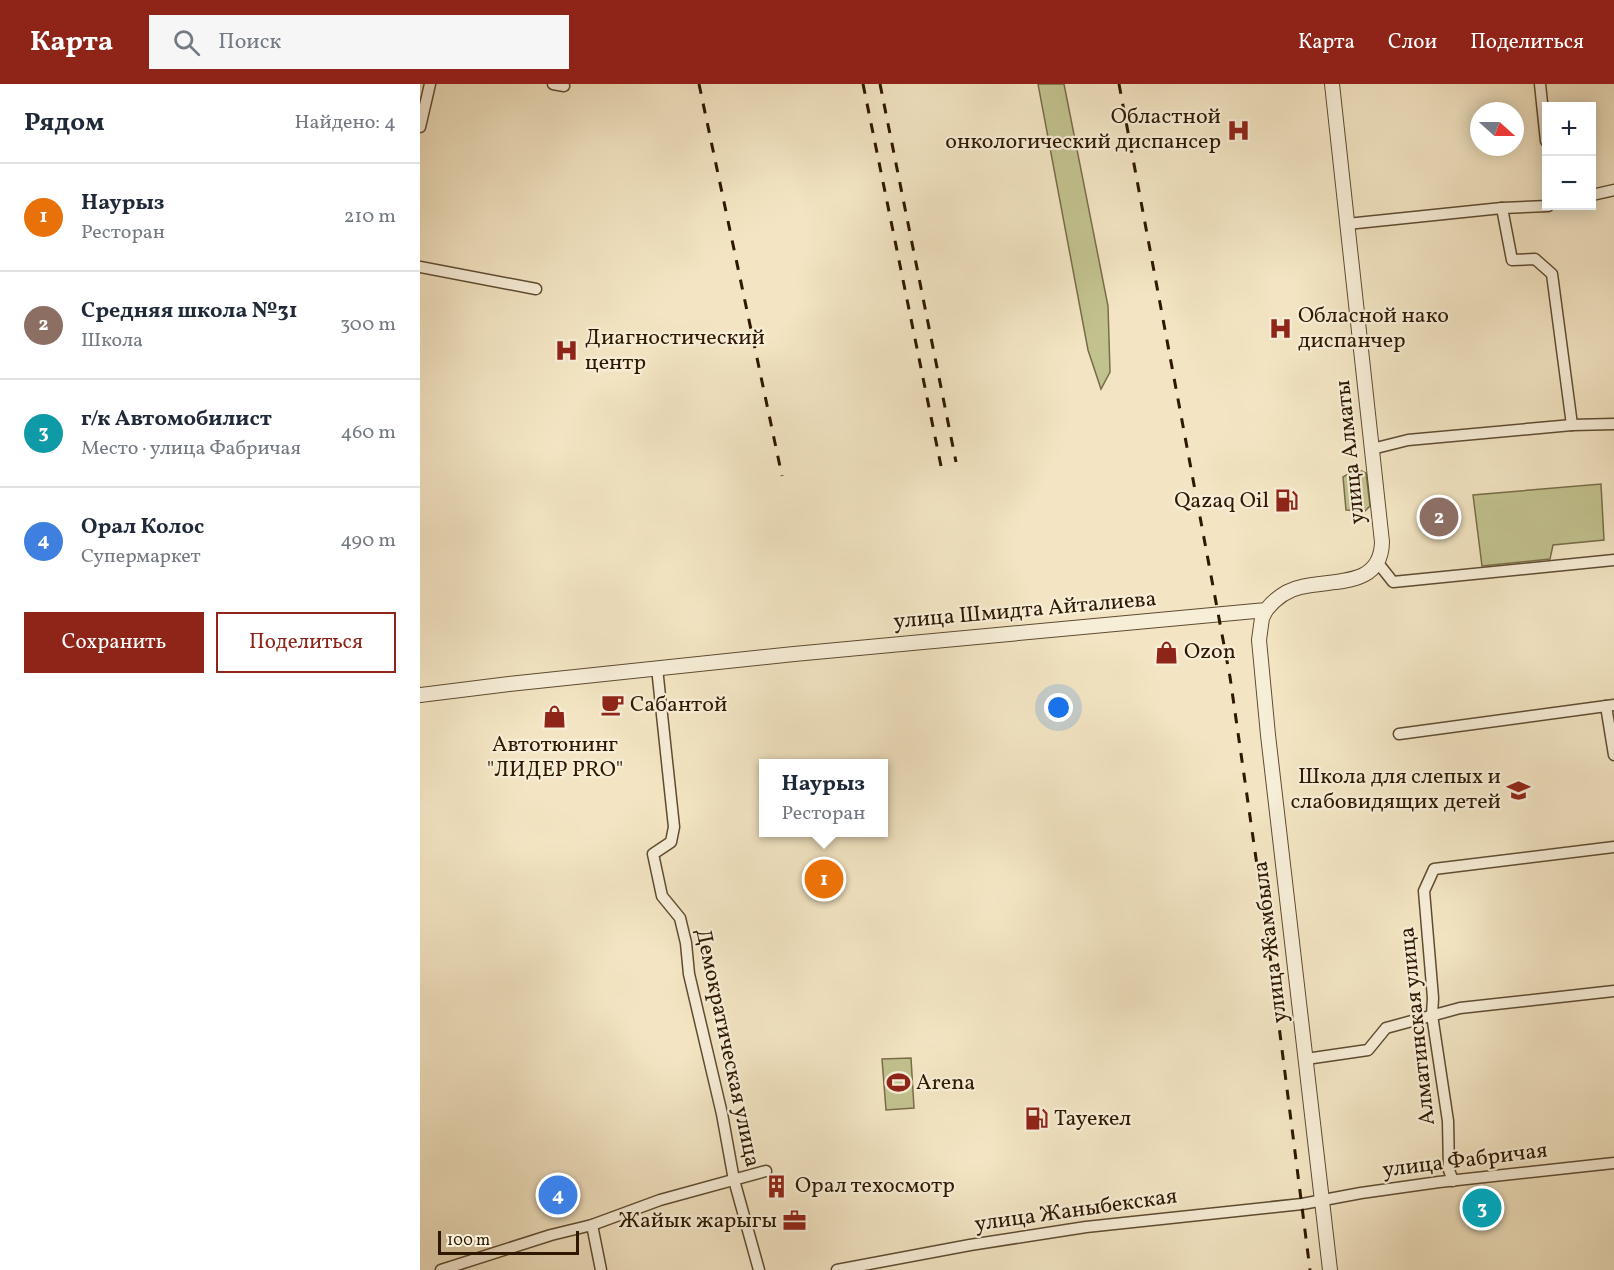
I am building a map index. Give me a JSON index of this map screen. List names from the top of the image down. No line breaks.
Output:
{"streets":{"street":["улица Алматы","улица Шмидта Айталиева","улица Жамбыла","Алматинская улица","Демократическая улица","улица Фабричая","улица Жаныбекская"]},"crossings":[["улица Шмидта Айталиева","улица Жамбыла"],["улица Шмидта Айталиева","Демократическая улица"],["улица Жамбыла","улица Фабричая"],["улица Жамбыла","улица Жаныбекская"],["Алматинская улица","улица Фабричая"],["улица Фабричая","улица Жаныбекская"]],"places":{"hospital":["Областной онкологический диспансер","Обласной нако диспанчер","Диагностический центр"],"fuel station":["Qazaq Oil","Тауекел"],"shop":["Ozon","Автотюнинг \"ЛИДЕР PRO\""],"cafe":["Сабантой"],"school or university":["Школа для слепых и слабовидящих детей"],"sports":["Arena"],"building":["Орал техосмотр"],"office":["Жайык жарыгы"]},"scale_bar":"100 m","north":"right","page":{"header":"Карта","search":"Поиск","nav":["Карта","Слои","Поделиться"],"heading":["Рядом","Найдено: 4"],"map_buttons":["+","−"],"list":[{"mark":"1","name":"Наурыз","note":"Ресторан","value":"210 m"},{"mark":"2","name":"Средняя школа №31","note":"Школа","value":"300 m"},{"mark":"3","name":"г/к Автомобилист","note":"Место · улица Фабричая","value":"460 m"},{"mark":"4","name":"Орал Колос","note":"Супермаркет","value":"490 m"}],"pins":["2","1","4","3"],"buttons":["Сохранить","Поделиться"],"popup":["Наурыз","Ресторан"],"scale":"100 m"}}
